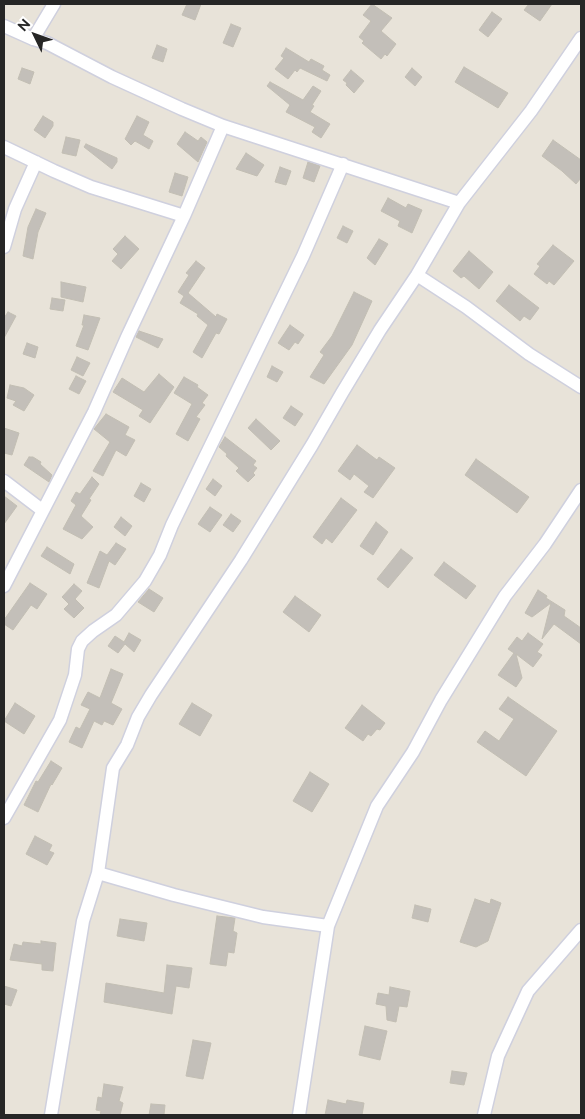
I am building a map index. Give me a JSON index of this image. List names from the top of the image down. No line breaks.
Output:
{"north":"top left"}
